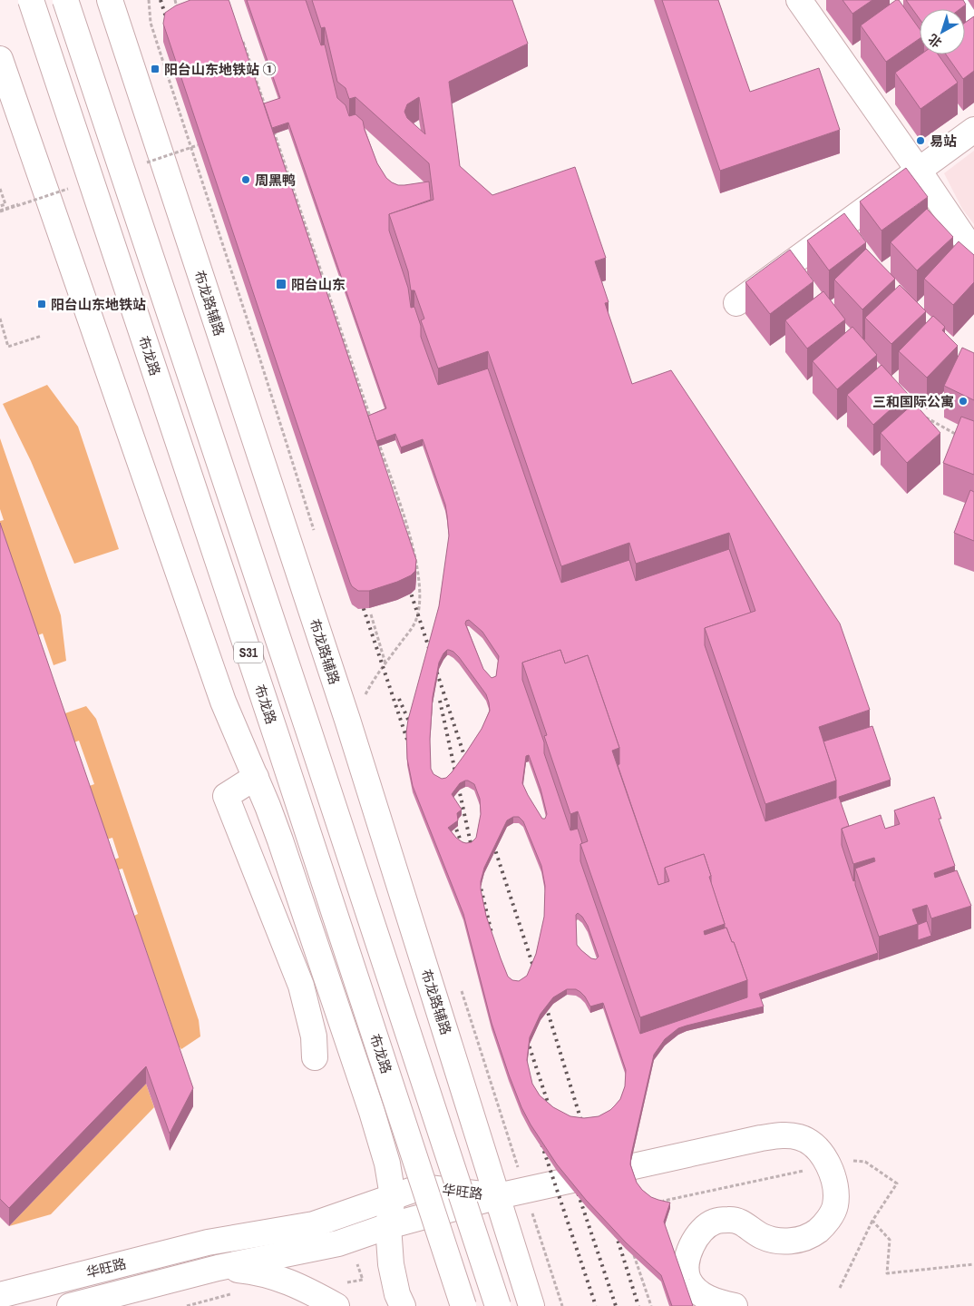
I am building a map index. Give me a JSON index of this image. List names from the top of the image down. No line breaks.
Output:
{"streets":{"main road":["布龙路辅路","布龙路","S31","华旺路"]},"crossings":[["布龙路辅路","华旺路"]],"places":{"transit":["阳台山东地铁站 ①","阳台山东","阳台山东地铁站"],"other":["易站","周黑鸭","三和国际公寓"]},"north":"bottom left"}
